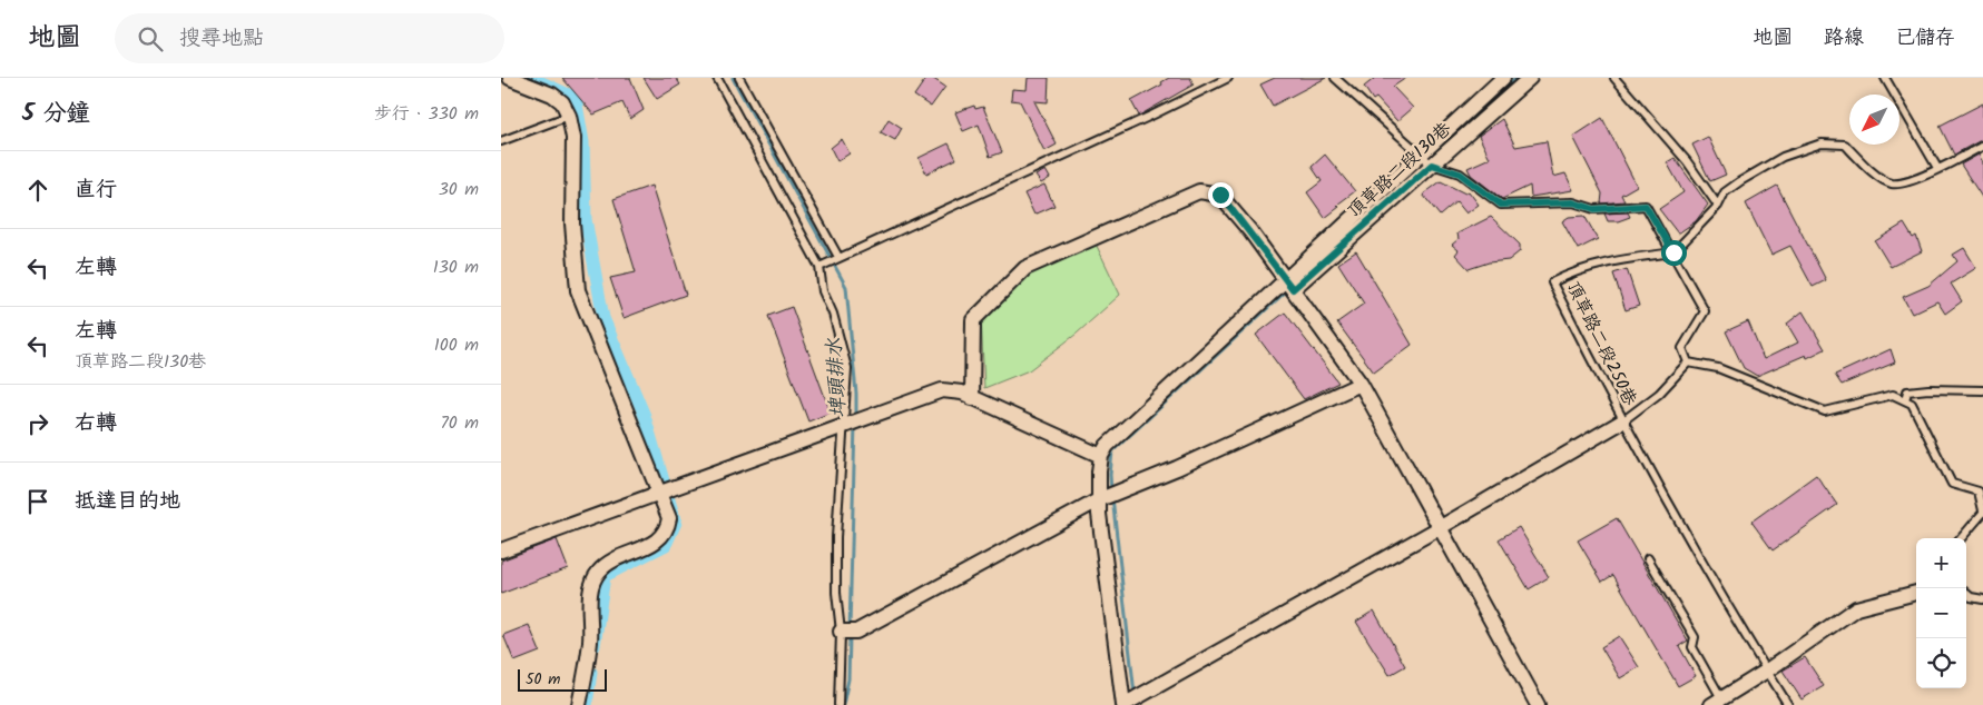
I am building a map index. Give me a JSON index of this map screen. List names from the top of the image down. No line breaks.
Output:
{"streets":{"street":["頂草路二段130巷"],"lane":["頂草路二段250巷"]},"water":["埤頭排水"],"scale_bar":"50 m","north":"bottom left","page":{"header":"地圖","search":"搜尋地點","nav":["地圖","路線","已儲存"],"heading":["5 分鐘","步行 · 330 m"],"list":[["直行","30 m"],["左轉","130 m"],["左轉","頂草路二段130巷","100 m"],["右轉","70 m"],"抵達目的地"],"map_buttons":["+","−"],"scale":"50 m"}}
